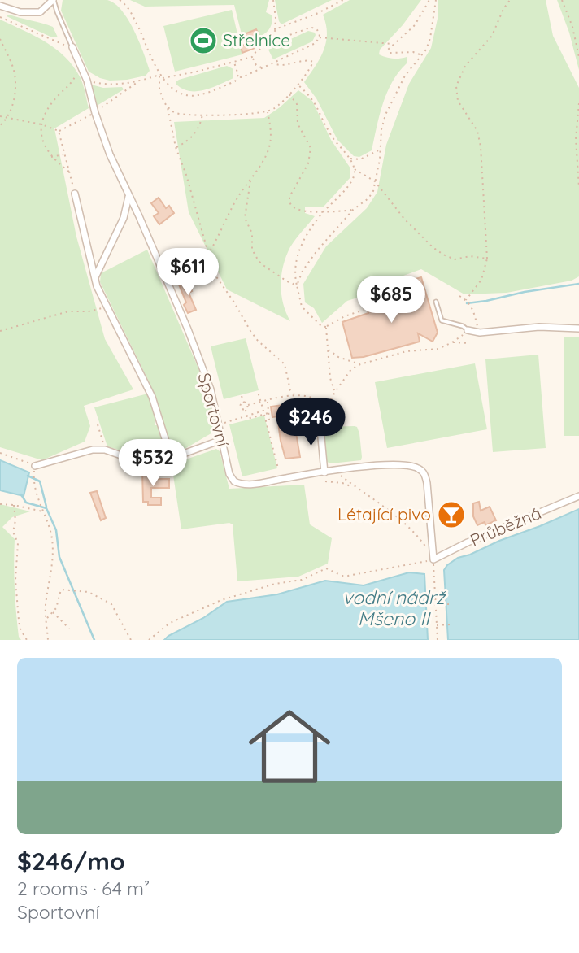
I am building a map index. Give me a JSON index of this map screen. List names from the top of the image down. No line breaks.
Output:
{"streets":{"street":["Sportovní","Průběžná"]},"crossings":[["Sportovní","Průběžná"]],"water":["vodní nádrž Mšeno II"],"places":{"sports":["Střelnice"],"bar":["Létající pivo"]},"page":{"price":["$611","$685","$246","$532"],"list":[{"name":"$246/mo","note":"2 rooms · 64 m² · Sportovní"}]}}
